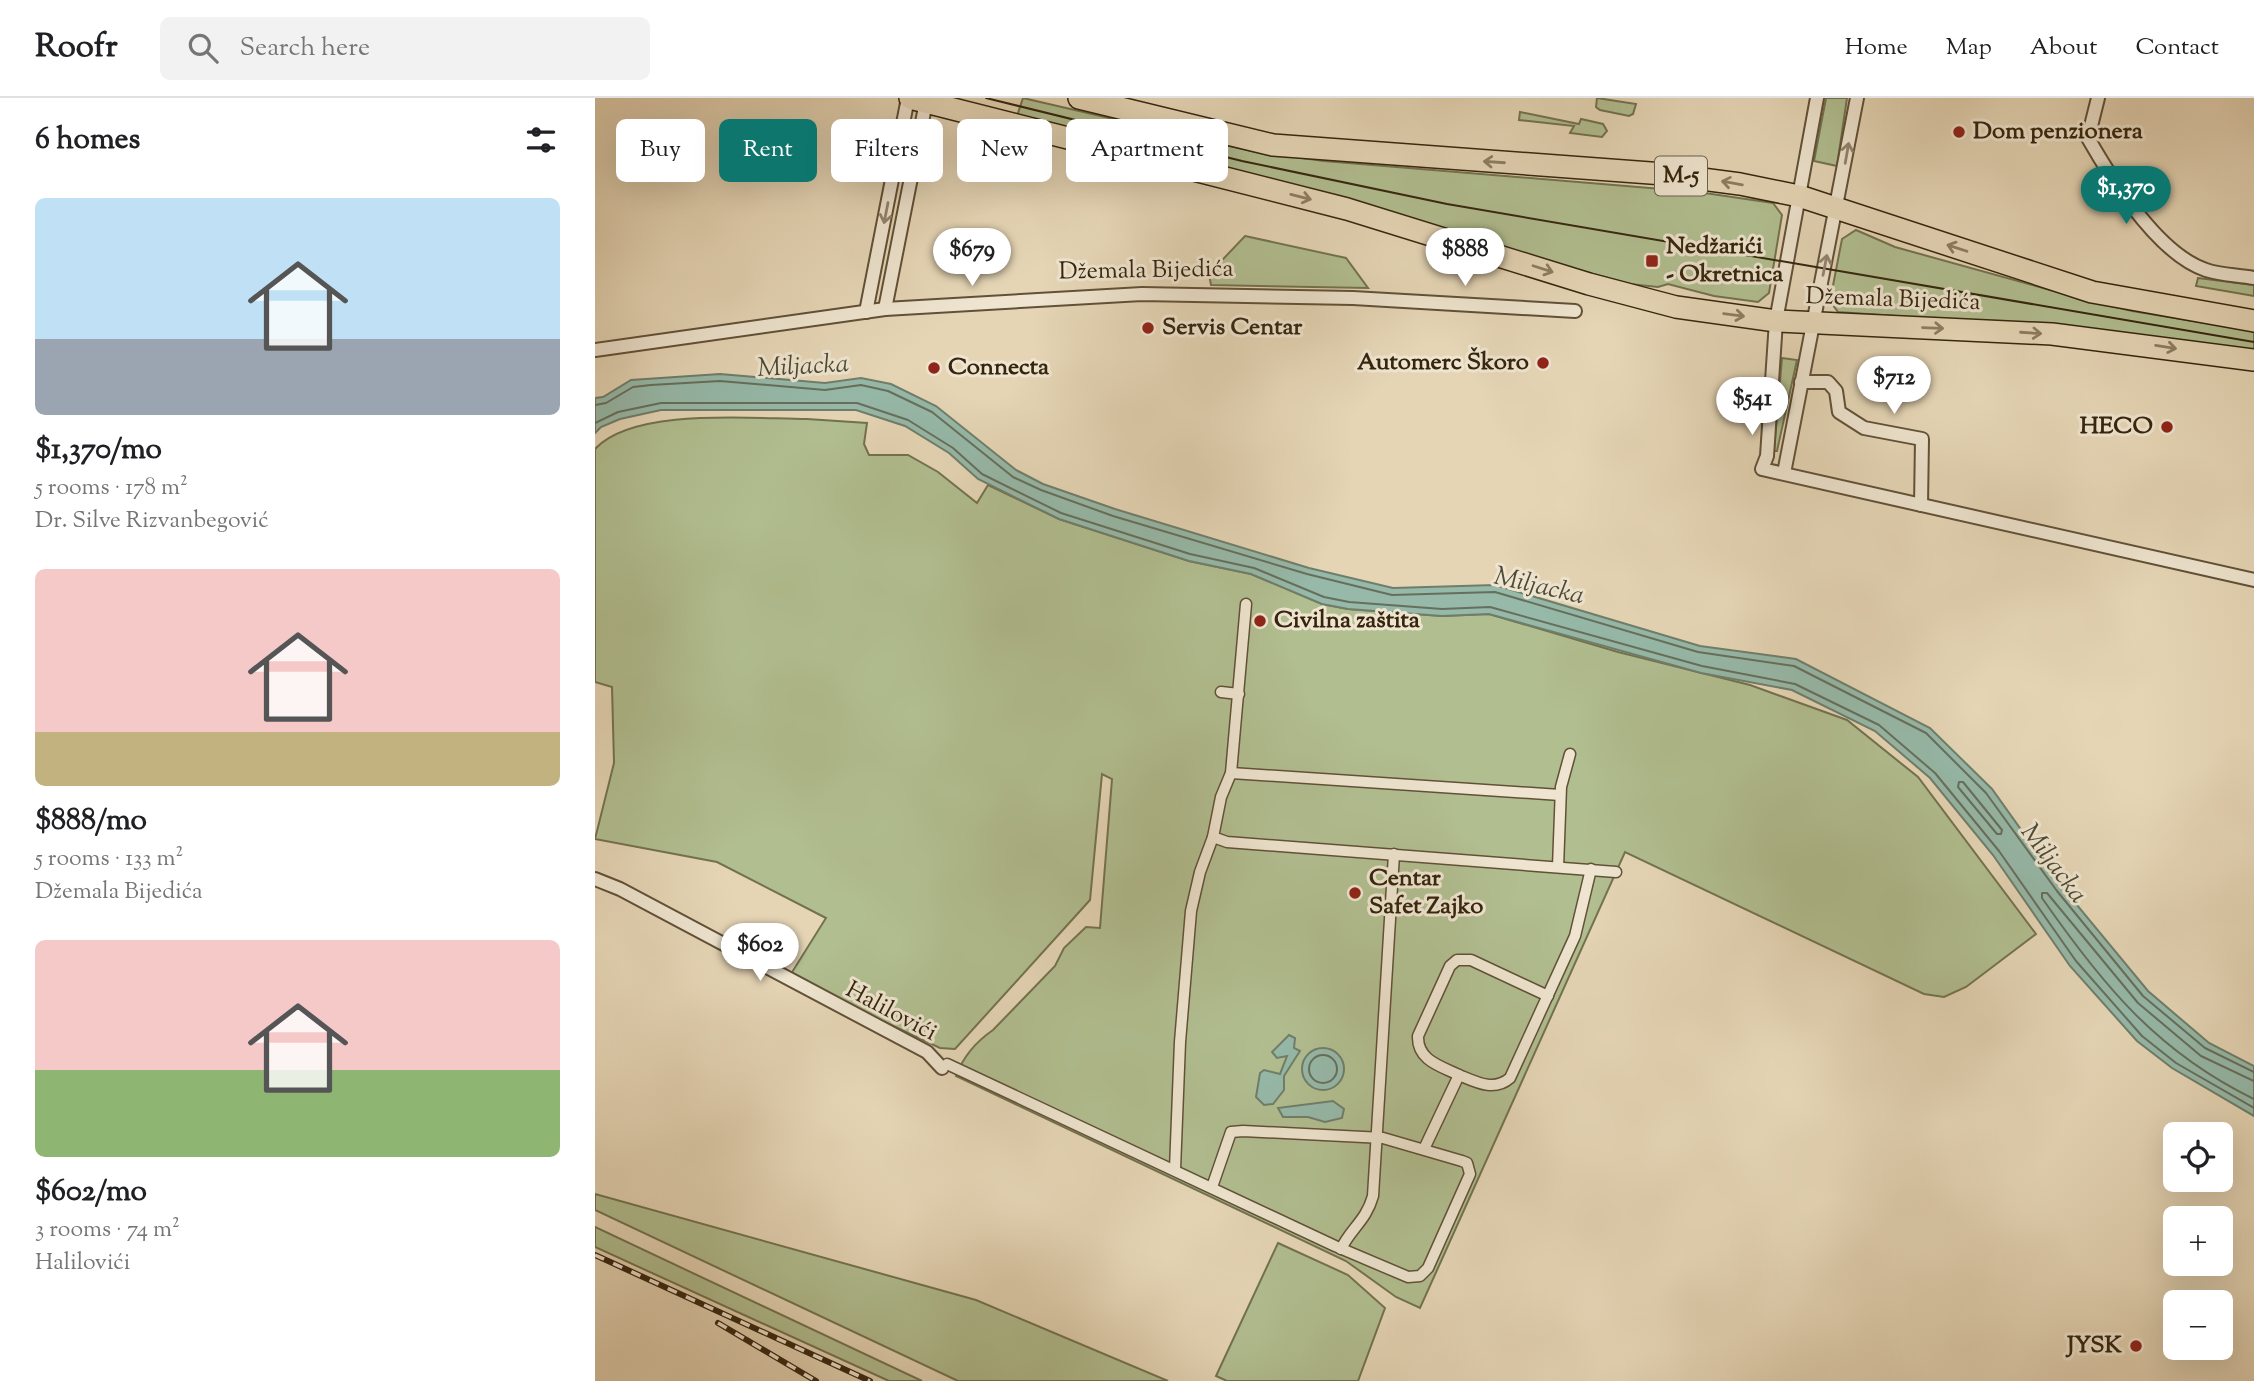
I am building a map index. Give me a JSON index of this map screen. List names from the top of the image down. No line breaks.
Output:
{"streets":{"main road":["M-5","Džemala Bijedića"],"street":["Halilovići"]},"water":["Miljacka"],"places":{"other":["Dom penzionera","Servis Centar","Automerc Škoro","Connecta","HECO","Civilna zaštita","Centar Safet Zajko","JYSK"],"transit":["Nedžarići - Okretnica"]},"page":{"header":"Roofr","search":"Search here","nav":["Home","Map","About","Contact"],"heading":"6 homes","chip":["Buy","Rent","Filters","New","Apartment"],"price":["$1,370","$679","$888","$712","$541","$602"],"list":[{"name":"$1,370/mo","note":"5 rooms · 178 m² · Dr. Silve Rizvanbegović"},{"name":"$888/mo","note":"5 rooms · 133 m² · Džemala Bijedića"},{"name":"$602/mo","note":"3 rooms · 74 m² · Halilovići"}],"map_buttons":["+","−"]}}
